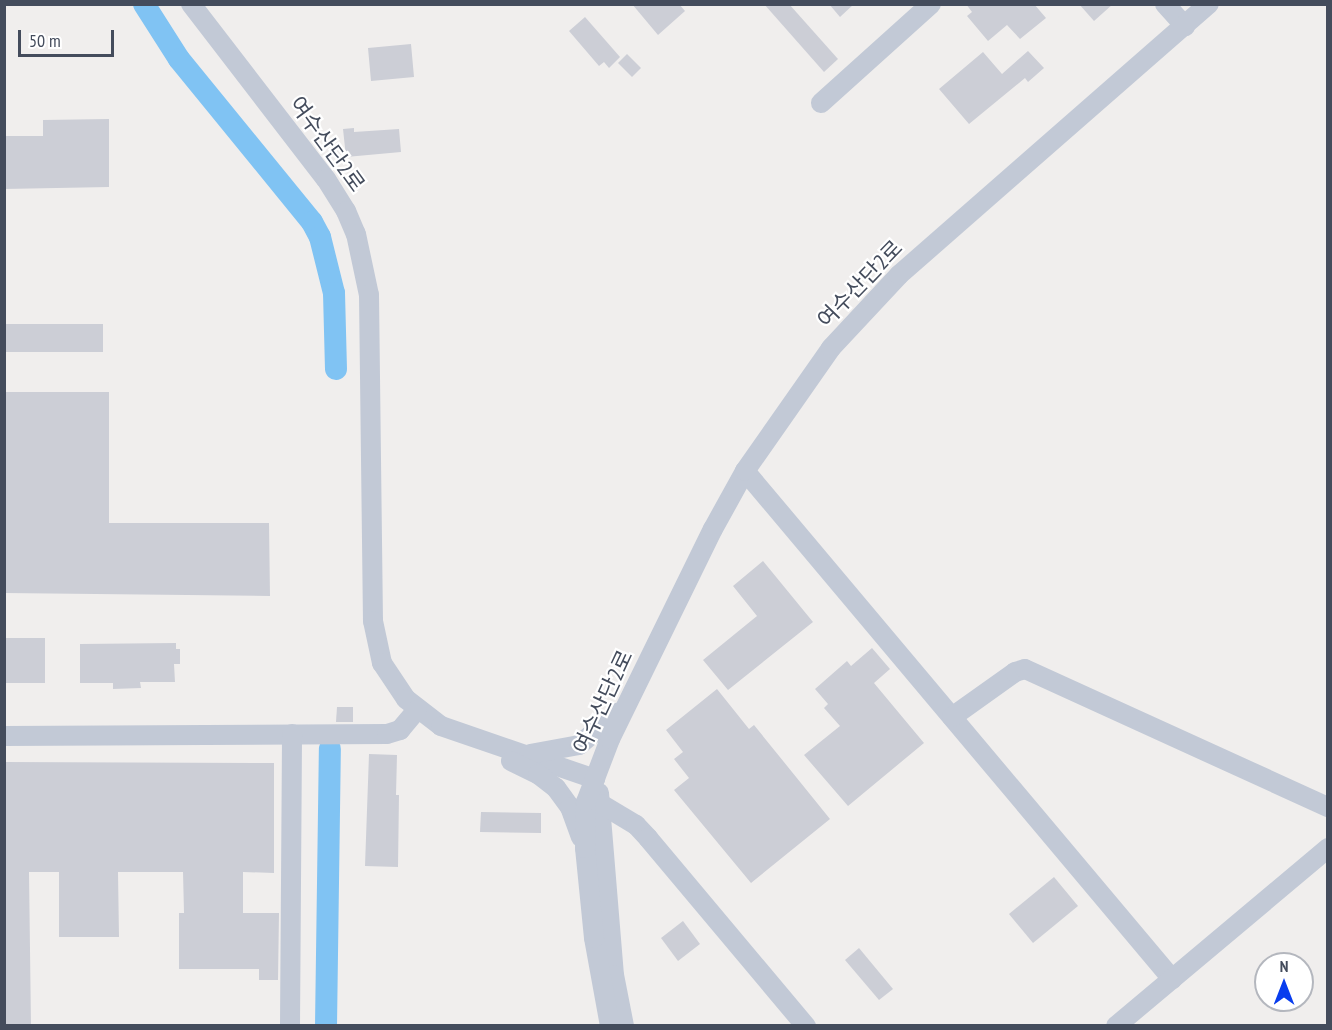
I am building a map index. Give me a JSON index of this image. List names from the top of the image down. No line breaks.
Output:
{"streets":{"street":["여수산단2로"]},"scale_bar":"50 m","north":"top"}
